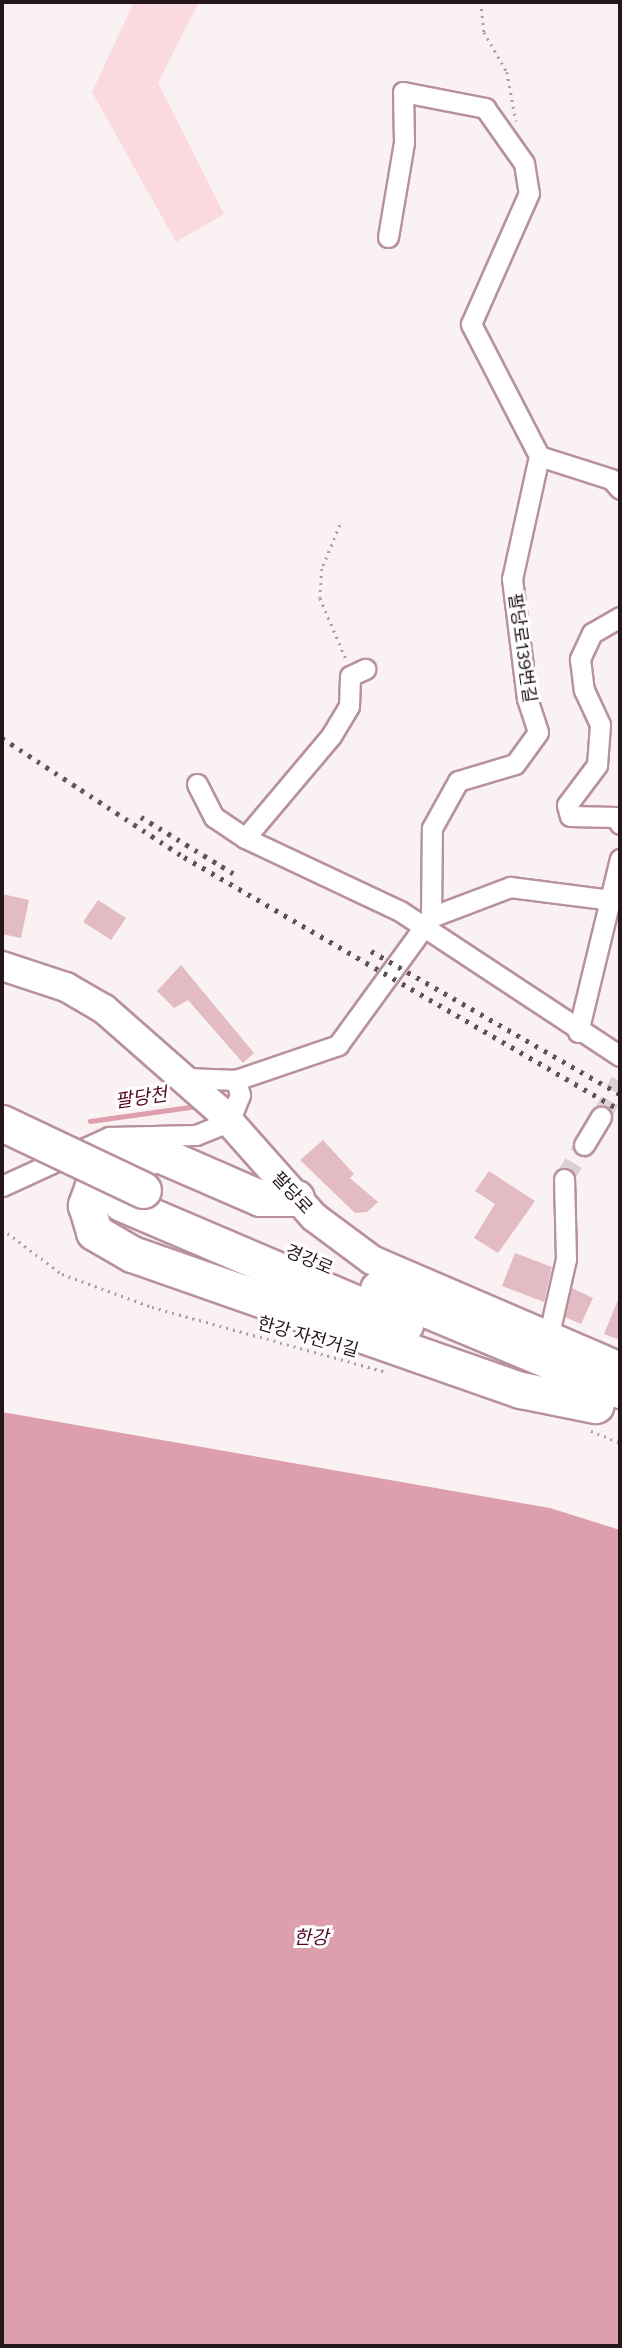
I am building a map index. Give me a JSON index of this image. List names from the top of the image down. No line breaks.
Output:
{"streets":{"highway":["경강로"],"street":["팔당로139번길","팔당로"],"path":["한강 자전거길"]},"water":["팔당천","한강"]}
